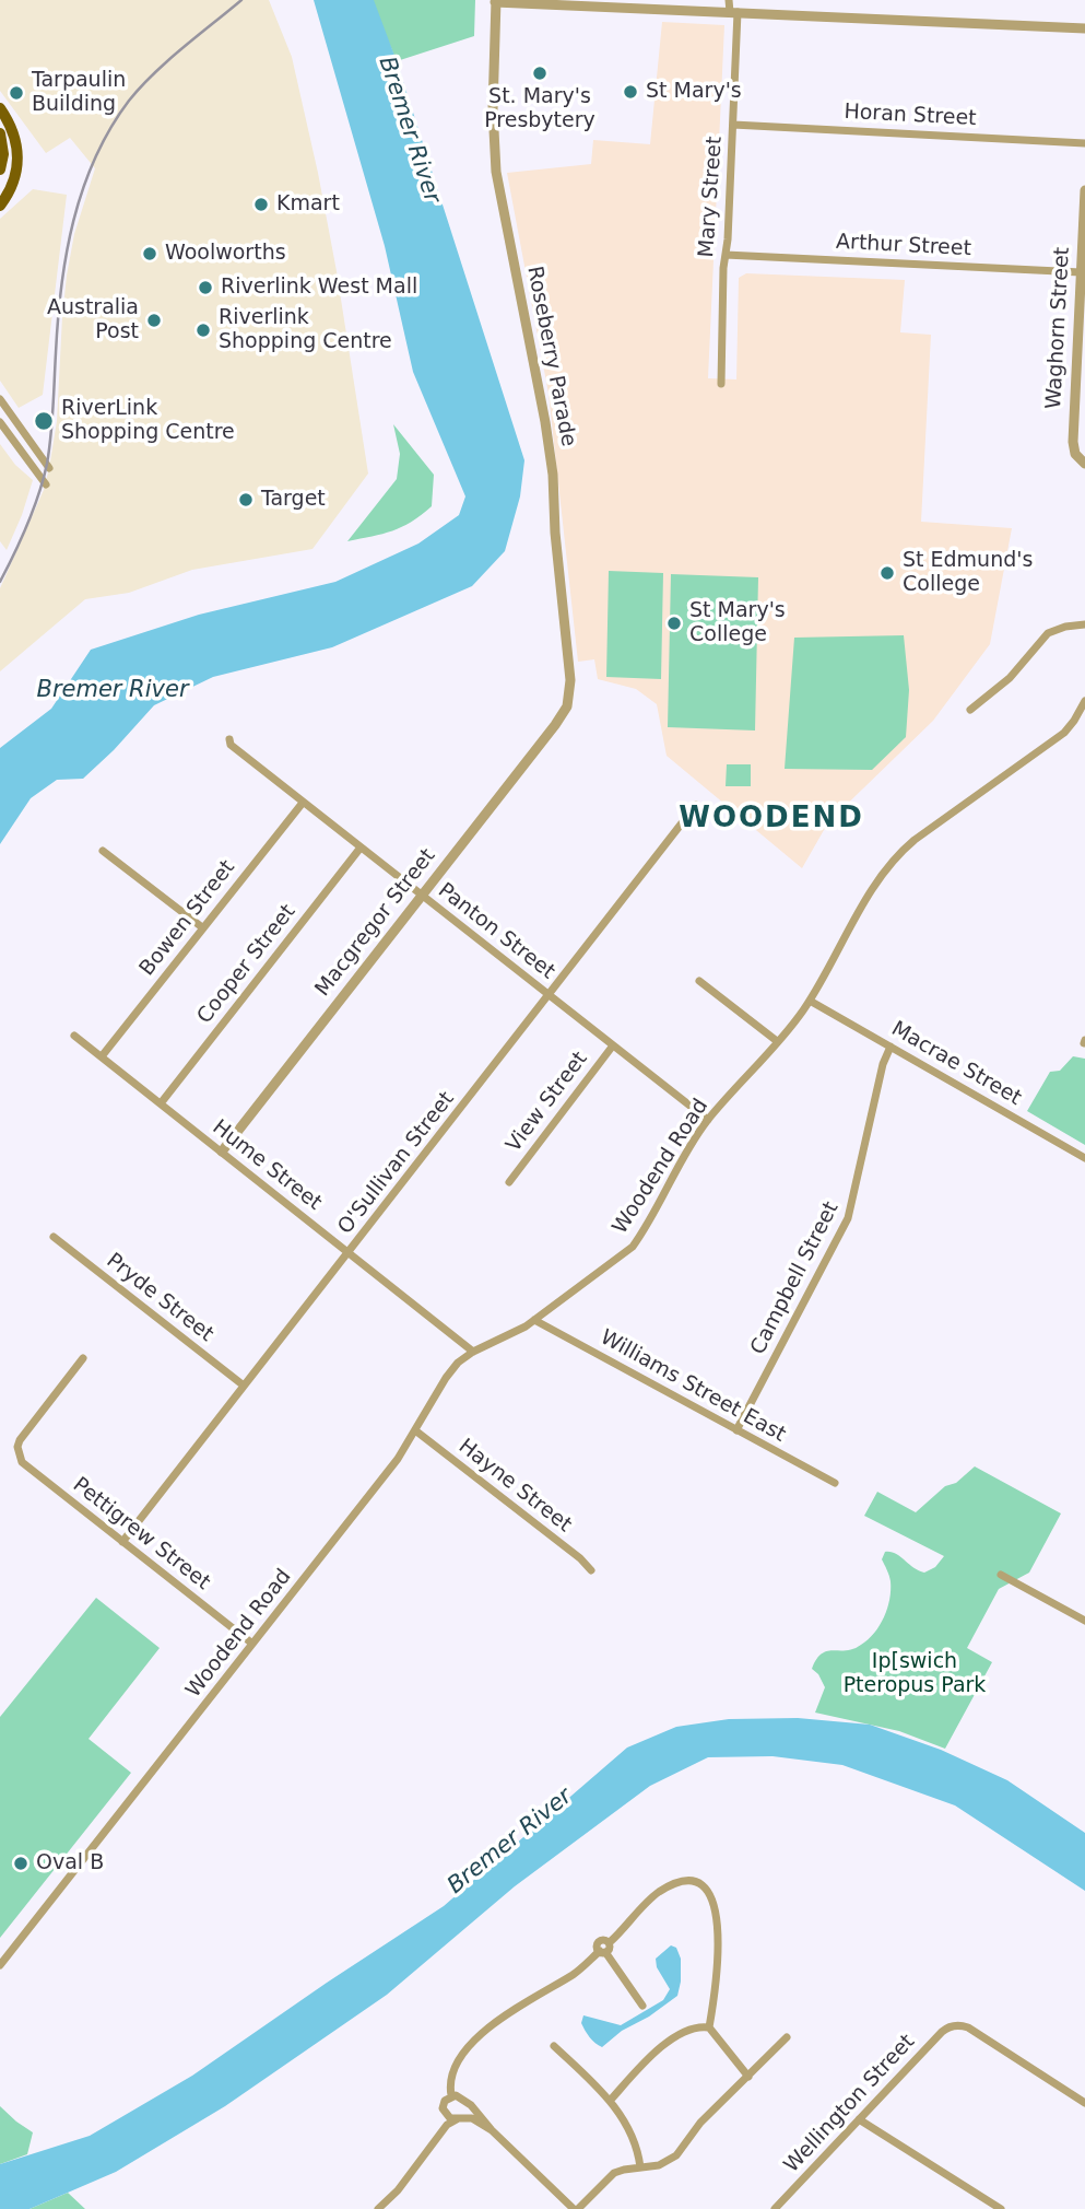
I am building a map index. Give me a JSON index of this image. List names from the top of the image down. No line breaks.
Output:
{"streets":{"street":["Horan Street","Mary Street","Arthur Street","Waghorn Street","Roseberry Parade","Bowen Street","Macgregor Street","Panton Street","Cooper Street","Macrae Street","View Street","O'Sullivan Street","Hume Street","Woodend Road","Campbell Street","Pryde Street","Williams Street East","Hayne Street","Pettigrew Street","Wellington Street"]},"crossings":[["Horan Street","Mary Street"],["Mary Street","Arthur Street"],["Arthur Street","Waghorn Street"],["Roseberry Parade","Macgregor Street"],["Bowen Street","Panton Street"],["Bowen Street","Hume Street"],["Macgregor Street","Panton Street"],["Macgregor Street","Hume Street"],["Panton Street","Cooper Street"],["Panton Street","View Street"],["Panton Street","O'Sullivan Street"],["Panton Street","Woodend Road"],["Cooper Street","Hume Street"],["Macrae Street","Woodend Road"],["Macrae Street","Campbell Street"],["O'Sullivan Street","Hume Street"],["O'Sullivan Street","Pryde Street"],["O'Sullivan Street","Pettigrew Street"],["Hume Street","Woodend Road"],["Woodend Road","Williams Street East"],["Woodend Road","Hayne Street"],["Woodend Road","Pettigrew Street"],["Campbell Street","Williams Street East"]],"districts":["WOODEND"],"water":["Bremer River"],"parks":["Ip[swich Pteropus Park"],"places":["St. Mary's Presbytery","St Mary's","Tarpaulin Building","Kmart","Woolworths","Riverlink West Mall","Australia Post","Riverlink Shopping Centre","RiverLink Shopping Centre","Target","St Edmund's College","St Mary's College","Oval B"]}
